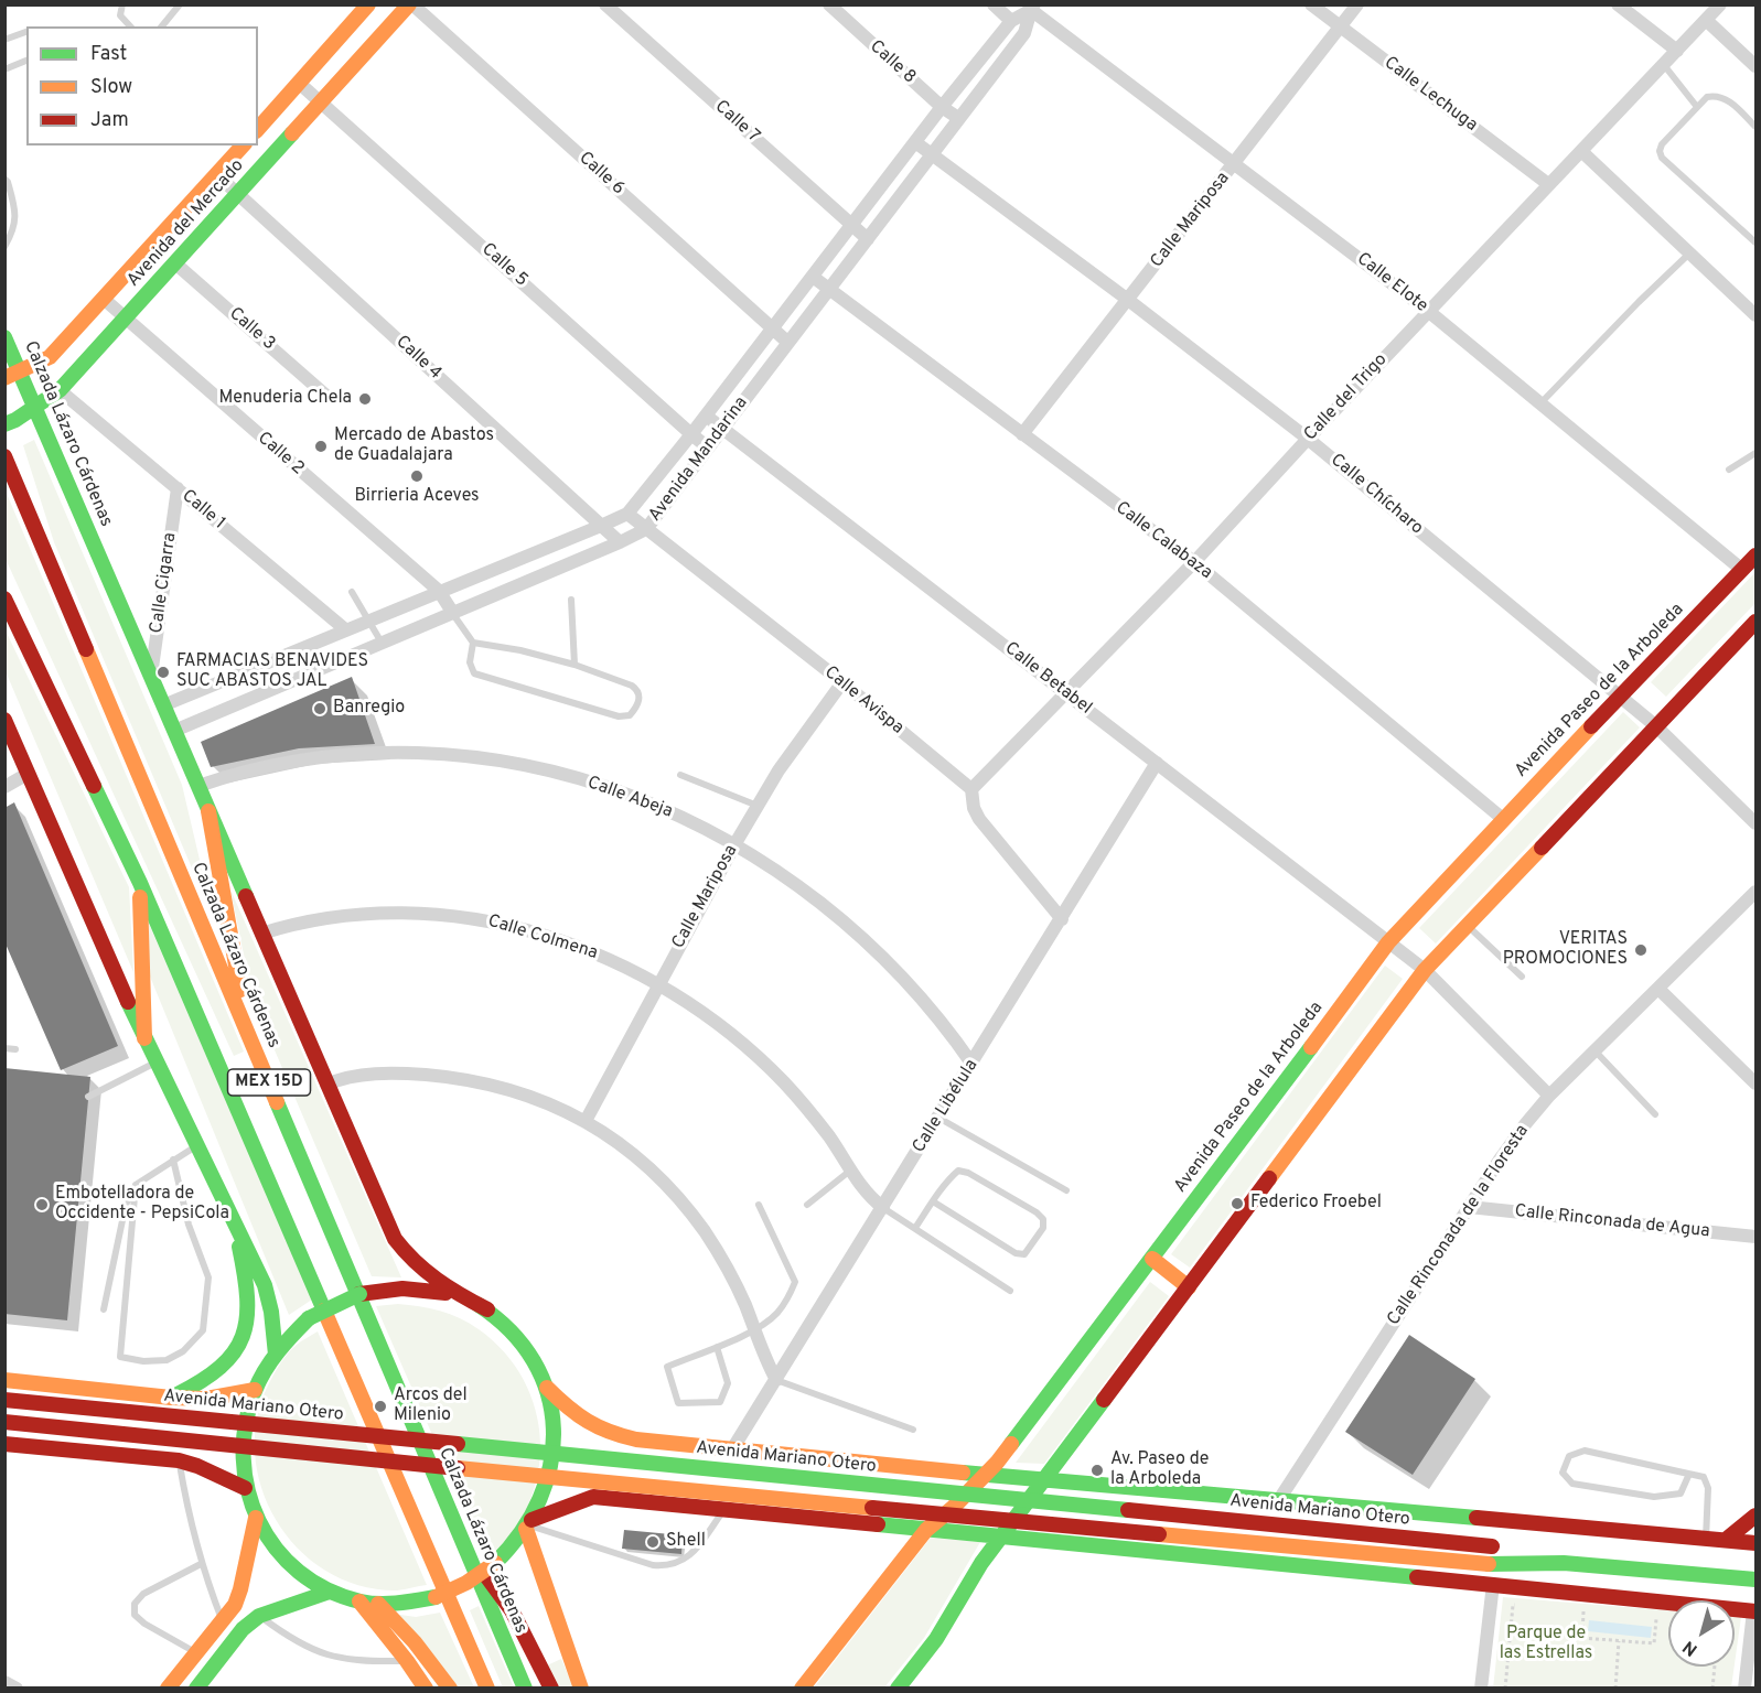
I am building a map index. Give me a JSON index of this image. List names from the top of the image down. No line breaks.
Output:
{"streets":{"main road":["Avenida del Mercado","Calzada Lázaro Cárdenas","Avenida Paseo de la Arboleda","MEX 15D","Avenida Mariano Otero"],"street":["Calle 8","Calle Lechuga","Calle 7","Calle 6","Calle Mariposa","Calle 5","Calle Elote","Calle 3","Calle 4","Calle del Trigo","Calle 2","Avenida Mandarina","Calle Chícharo","Calle 1","Calle Calabaza","Calle Cigarra","Calle Betabel","Calle Avispa","Calle Abeja","Calle Colmena","Calle Libélula","Calle Rinconada de Agua","Calle Rinconada de la Floresta"]},"crossings":[["Calle 8","Avenida Mandarina"],["Calle Lechuga","Calle Mariposa"],["Calle Lechuga","Calle del Trigo"],["Calle 7","Avenida Mandarina"],["Calle 6","Avenida del Mercado"],["Calle 6","Avenida Mandarina"],["Calle Mariposa","Calle Elote"],["Calle Mariposa","Calle Chícharo"],["Calle Mariposa","Calle Calabaza"],["Calle Mariposa","Calle Avispa"],["Calle Mariposa","Calle Abeja"],["Calle Mariposa","Calle Colmena"],["Avenida del Mercado","Calle 5"],["Avenida del Mercado","Calle 3"],["Avenida del Mercado","Calle 4"],["Avenida del Mercado","Calzada Lázaro Cárdenas"],["Avenida del Mercado","Calle 2"],["Avenida del Mercado","Calle 1"],["Calle 5","Avenida Mandarina"],["Calle Elote","Calle del Trigo"],["Calle Elote","Avenida Mandarina"],["Calle Elote","Avenida Paseo de la Arboleda"],["Calle 4","Avenida Mandarina"],["Calle del Trigo","Calle Chícharo"],["Calle del Trigo","Calle Calabaza"],["Calle del Trigo","Calle Betabel"],["Calle del Trigo","Calle Avispa"],["Calzada Lázaro Cárdenas","Avenida Mandarina"],["Calzada Lázaro Cárdenas","Calle Cigarra"],["Calzada Lázaro Cárdenas","Calle Abeja"],["Calzada Lázaro Cárdenas","Calle Colmena"],["Calle 2","Avenida Mandarina"],["Avenida Mandarina","Calle Chícharo"],["Avenida Mandarina","Calle 1"],["Avenida Mandarina","Calle Calabaza"],["Avenida Mandarina","Calle Betabel"],["Avenida Mandarina","Calle Avispa"],["Calle Chícharo","Avenida Paseo de la Arboleda"],["Calle 1","Calle Cigarra"],["Calle Calabaza","Avenida Paseo de la Arboleda"],["Calle Betabel","Avenida Paseo de la Arboleda"],["Calle Betabel","Calle Libélula"],["Calle Betabel","Calle Rinconada de la Floresta"],["Avenida Paseo de la Arboleda","Avenida Mariano Otero"],["Calle Abeja","Calle Libélula"],["Calle Colmena","Calle Libélula"],["Calle Libélula","Avenida Mariano Otero"],["Calle Rinconada de Agua","Calle Rinconada de la Floresta"],["Calle Rinconada de la Floresta","Avenida Mariano Otero"]],"parks":["Parque de las Estrellas"],"places":["Menuderia Chela","Mercado de Abastos de Guadalajara","Birrieria Aceves","FARMACIAS BENAVIDES SUC ABASTOS JAL","Banregio","VERITAS PROMOCIONES","Federico Froebel","Embotelladora de Occidente - PepsiCola","Arcos del Milenio","Av. Paseo de la Arboleda","Shell"],"legend":["Fast","Slow","Jam"],"north":"bottom left"}
